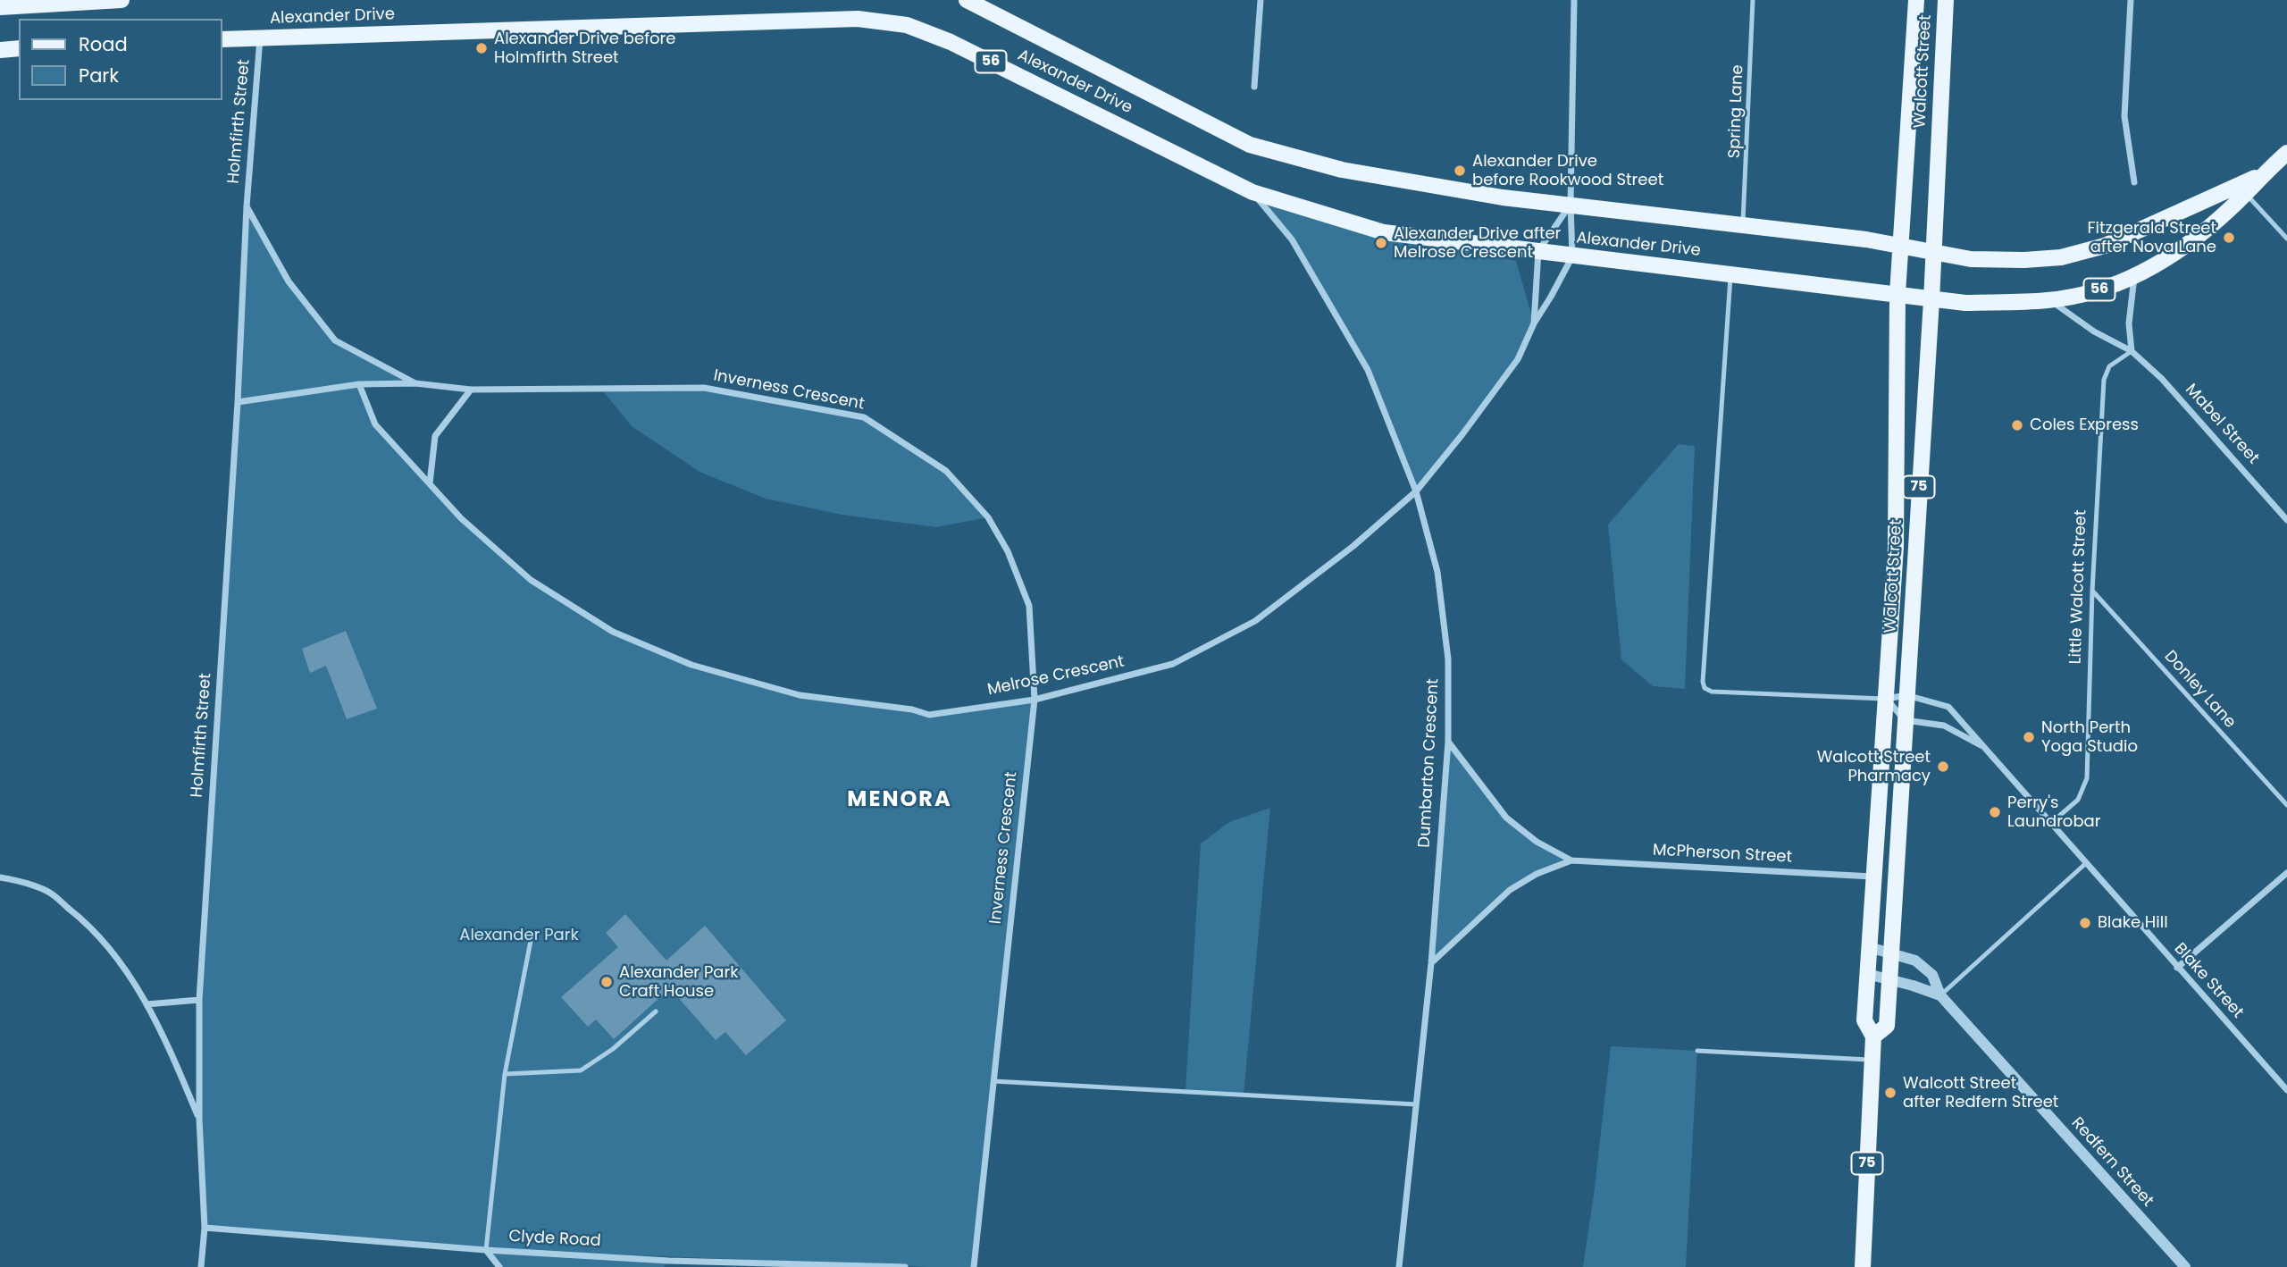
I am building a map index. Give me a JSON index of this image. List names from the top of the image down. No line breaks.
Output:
{"streets":{"main road":["Alexander Drive","56","Walcott Street","75"],"street":["Holmfirth Street","Inverness Crescent","Mabel Street","Melrose Crescent","Dumbarton Crescent","McPherson Street","Blake Street","Redfern Street","Clyde Road"],"lane":["Spring Lane","Little Walcott Street","Donley Lane"]},"crossings":[["Alexander Drive","56"],["Alexander Drive","Walcott Street"],["Alexander Drive","Spring Lane"],["Alexander Drive","Holmfirth Street"],["Alexander Drive","Melrose Crescent"],["Alexander Drive","Dumbarton Crescent"],["56","Walcott Street"],["56","Mabel Street"],["Walcott Street","McPherson Street"],["Walcott Street","Blake Street"],["Walcott Street","Redfern Street"],["Holmfirth Street","Inverness Crescent"],["Holmfirth Street","Clyde Road"],["Inverness Crescent","Melrose Crescent"],["Mabel Street","Little Walcott Street"],["Little Walcott Street","Donley Lane"],["Little Walcott Street","Blake Street"],["Melrose Crescent","Dumbarton Crescent"],["Dumbarton Crescent","McPherson Street"]],"districts":["MENORA"],"parks":["Alexander Park"],"places":["Alexander Drive before Holmfirth Street","Alexander Drive before Rookwood Street","Fitzgerald Street after Nova Lane","Alexander Drive after Melrose Crescent","Coles Express","North Perth Yoga Studio","Walcott Street Pharmacy","Perry's Laundrobar","Blake Hill","Alexander Park Craft House","Walcott Street after Redfern Street"],"legend":["Road","Park"]}
